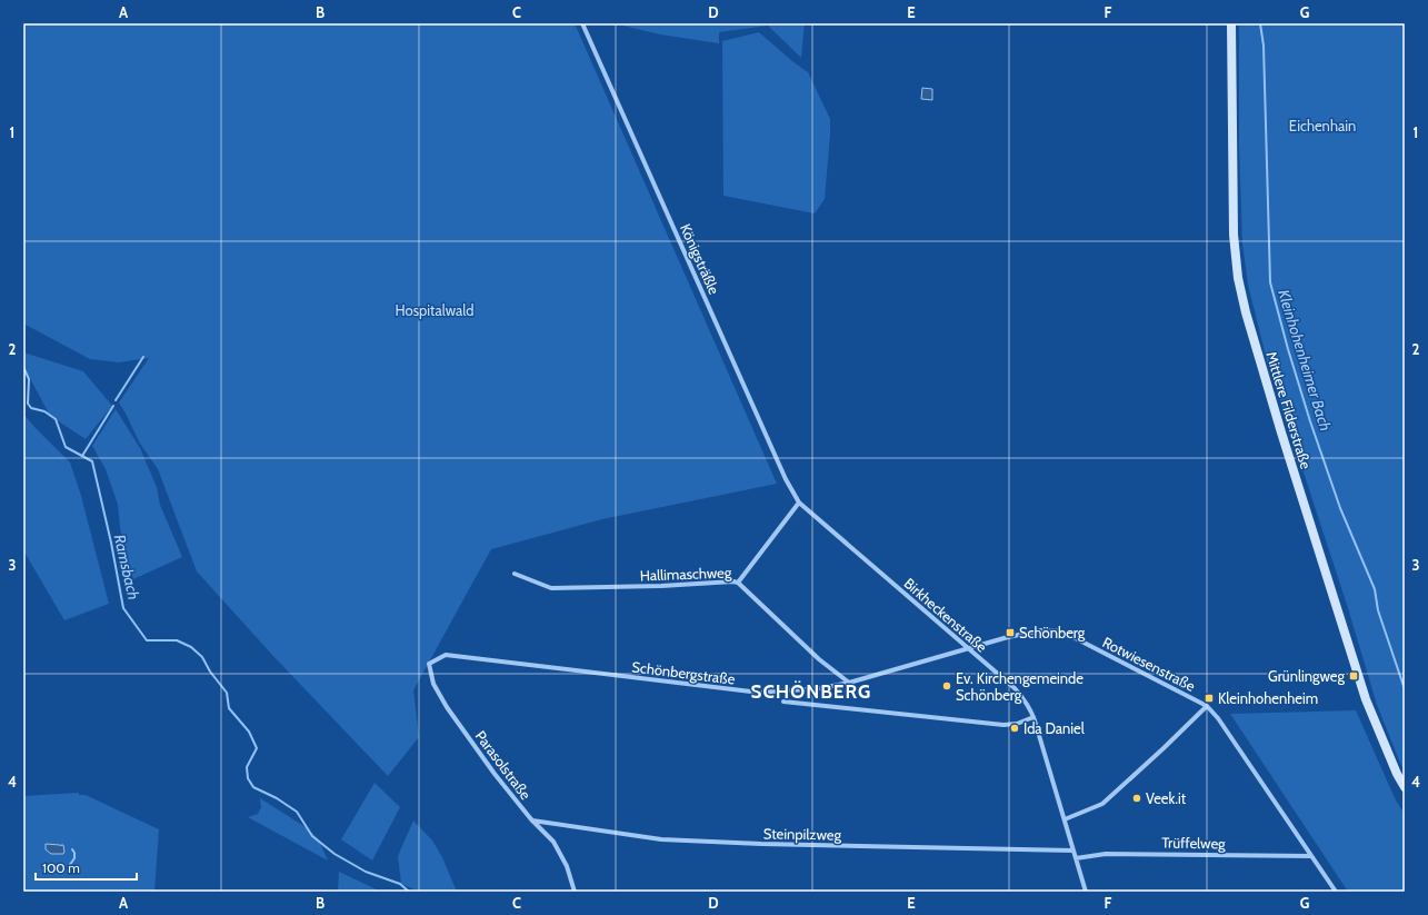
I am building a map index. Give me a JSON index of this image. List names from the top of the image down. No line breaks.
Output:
{"streets":{"main road":["Mittlere Filderstraße"],"street":["Königsträßle","Hallimaschweg","Birkheckenstraße","Rotwiesenstraße","Schönbergstraße","Parasolstraße","Steinpilzweg","Trüffelweg"]},"crossings":[["Königsträßle","Birkheckenstraße"],["Hallimaschweg","Schönbergstraße"],["Birkheckenstraße","Rotwiesenstraße"],["Birkheckenstraße","Schönbergstraße"],["Birkheckenstraße","Steinpilzweg"],["Birkheckenstraße","Trüffelweg"],["Rotwiesenstraße","Schönbergstraße"],["Rotwiesenstraße","Trüffelweg"],["Schönbergstraße","Parasolstraße"],["Parasolstraße","Steinpilzweg"]],"districts":["SCHÖNBERG"],"water":["Kleinhohenheimer Bach","Ramsbach"],"parks":["Eichenhain","Hospitalwald"],"places":{"transit":["Schönberg","Grünlingweg","Kleinhohenheim"],"other":["Ev. Kirchengemeinde Schönberg","Ida Daniel","Veek.it"]},"scale_bar":"100 m","grid":{"columns":["A","B","C","D","E","F","G"],"rows":["1","2","3","4"]}}
